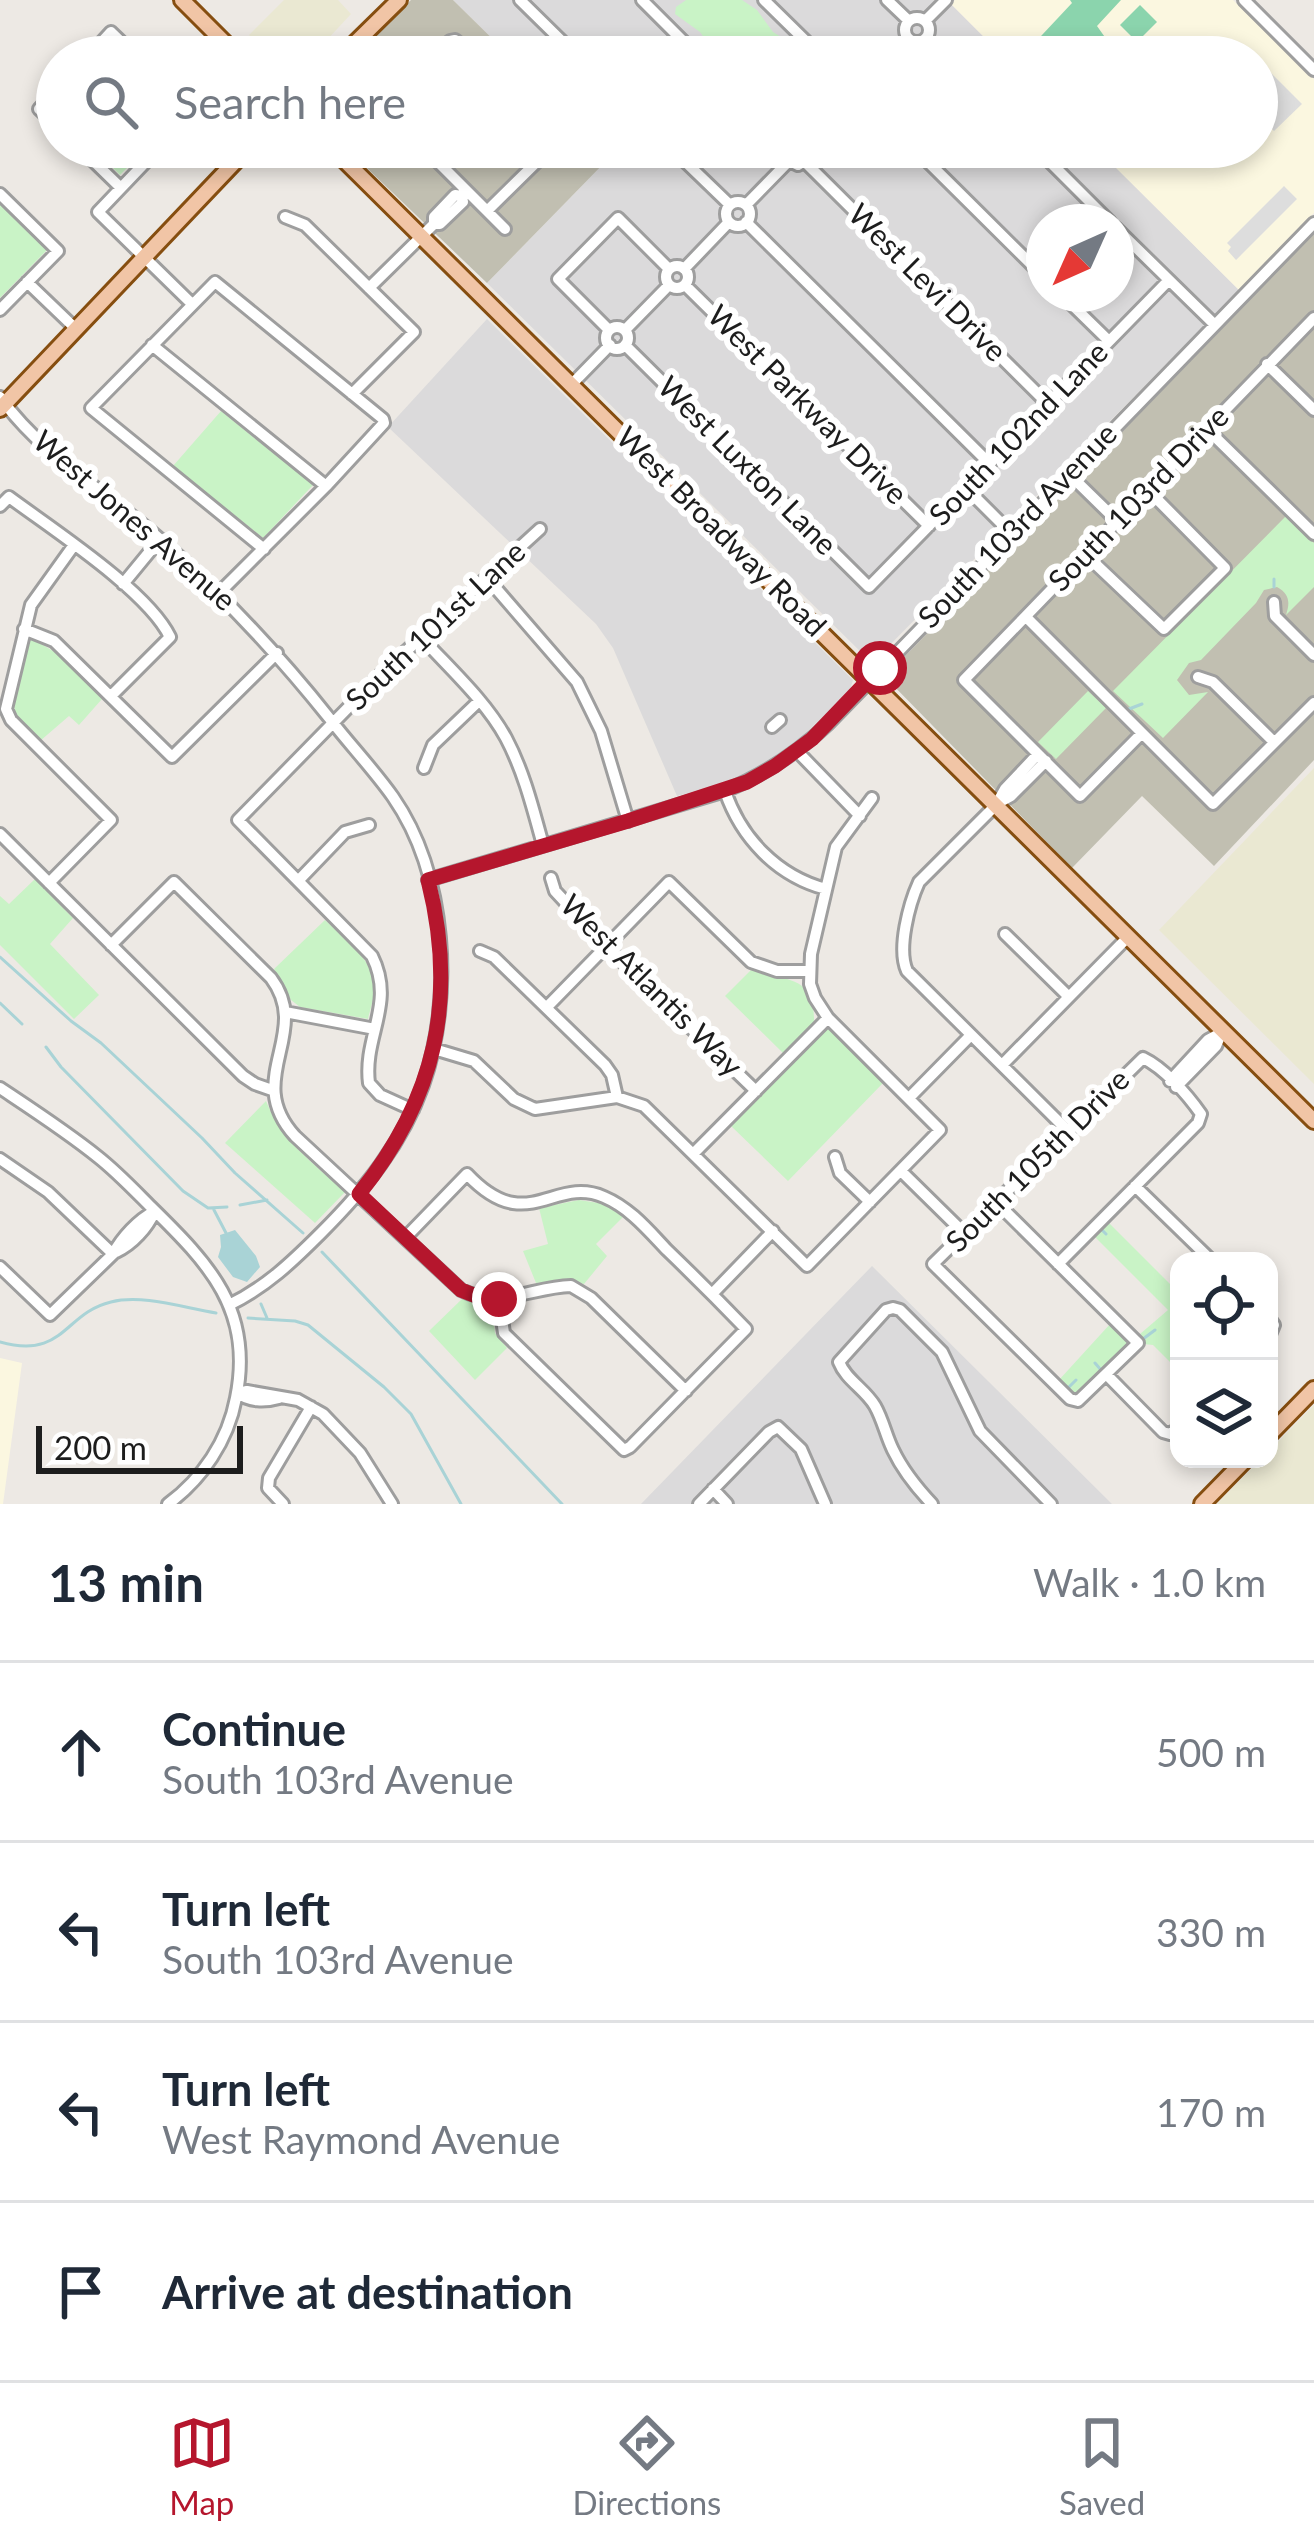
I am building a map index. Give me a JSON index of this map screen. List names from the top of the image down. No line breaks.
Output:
{"streets":{"main road":["West Broadway Road"],"street":["West Levi Drive","West Parkway Drive","South 102nd Lane","West Luxton Lane","South 103rd Drive","West Jones Avenue","South 103rd Avenue","South 101st Lane","West Atlantis Way","South 105th Drive"]},"crossings":[["West Levi Drive","South 102nd Lane"],["West Parkway Drive","South 102nd Lane"],["South 102nd Lane","West Luxton Lane"],["West Jones Avenue","South 103rd Avenue"],["West Jones Avenue","South 101st Lane"],["South 103rd Avenue","West Broadway Road"]],"scale_bar":"200 m","north":"bottom left","page":{"search":"Search here","scale":"200 m","heading":["13 min","Walk · 1.0 km"],"list":[["Continue","South 103rd Avenue","500 m"],["Turn left","South 103rd Avenue","330 m"],["Turn left","West Raymond Avenue","170 m"],"Arrive at destination"],"nav":["Map","Directions","Saved"]}}
